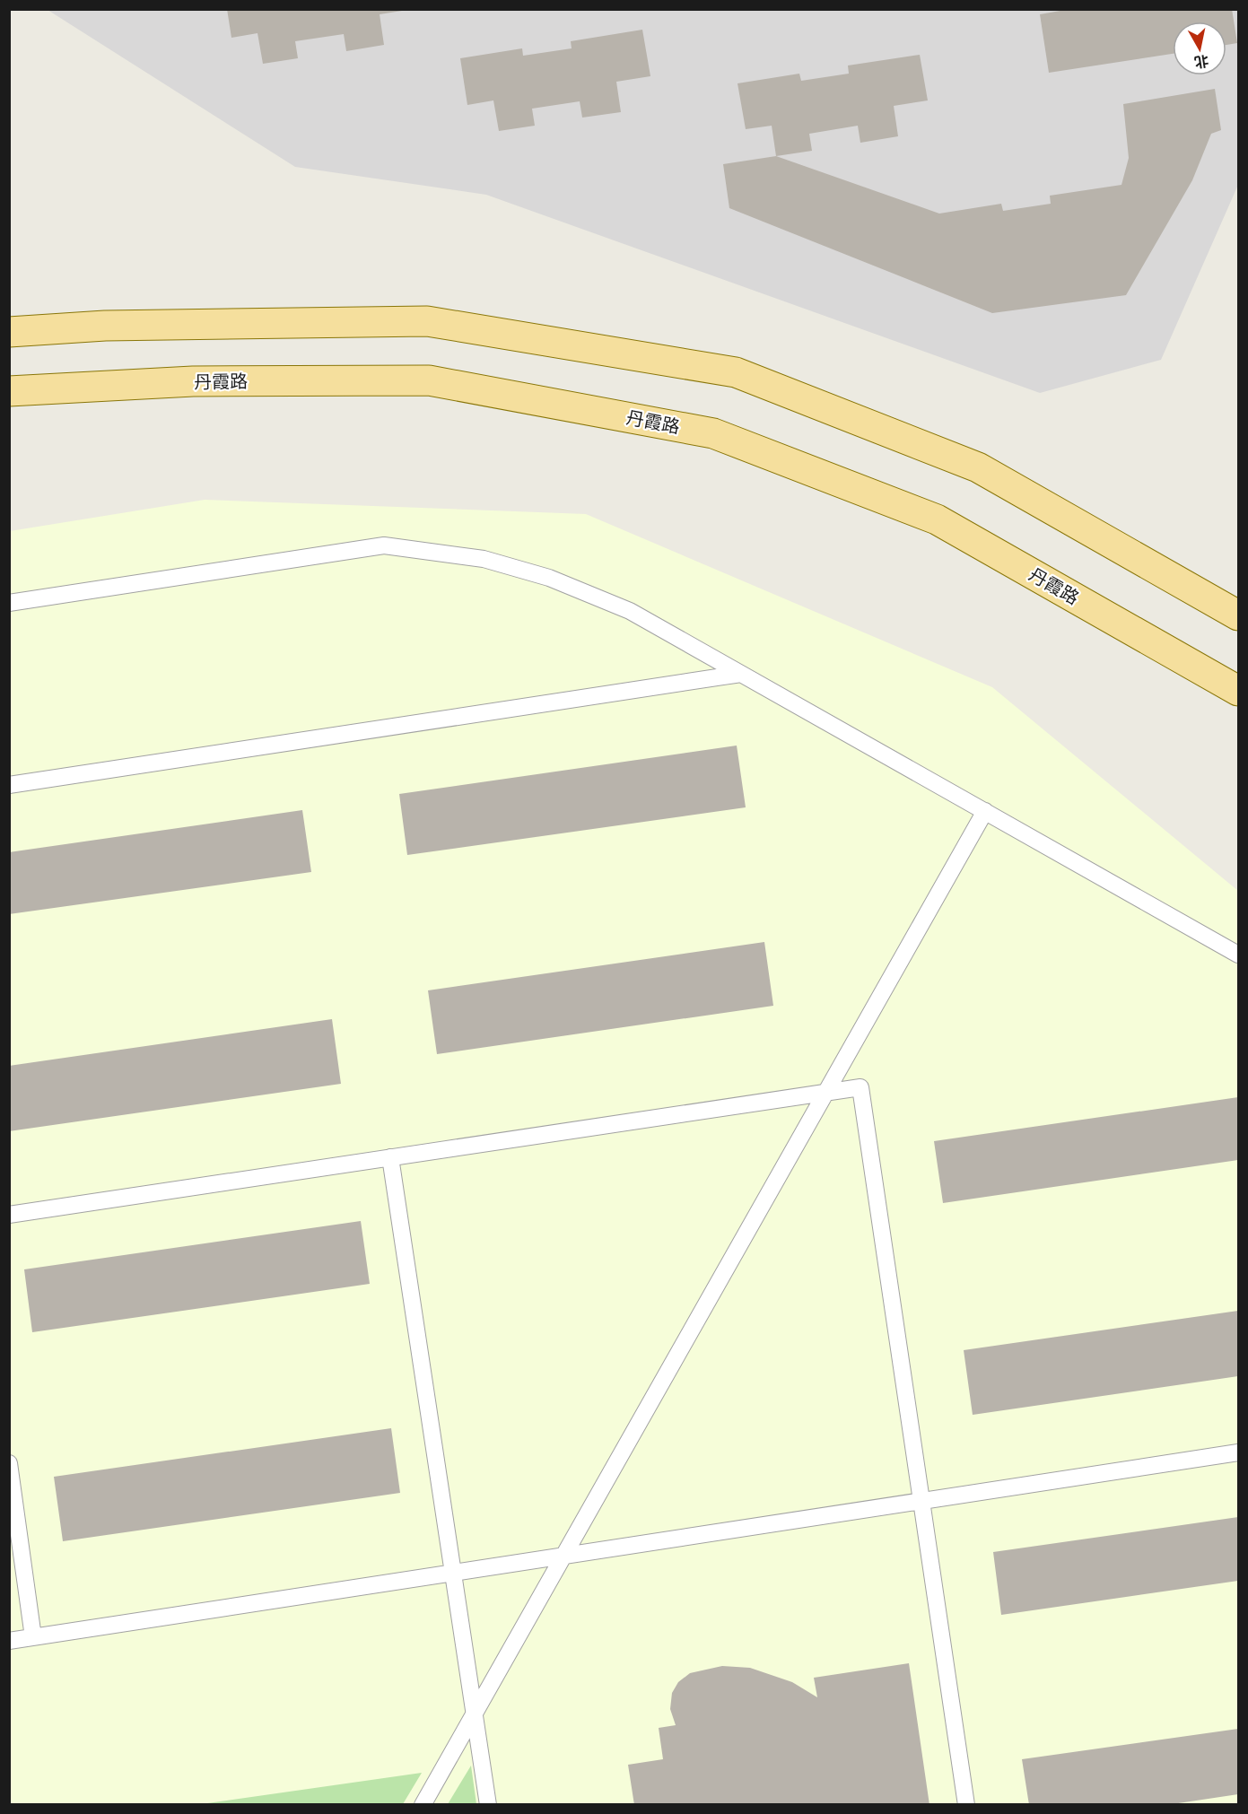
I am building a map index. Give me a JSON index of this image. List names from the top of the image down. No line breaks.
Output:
{"streets":{"main road":["丹霞路"]},"north":"bottom"}
